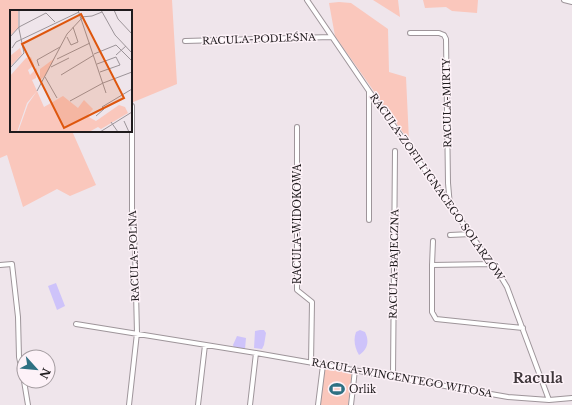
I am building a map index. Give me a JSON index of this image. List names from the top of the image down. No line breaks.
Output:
{"streets":{"street":["RACULA-PODLEŚNA","RACULA-MIRTY","RACULA-ZOFII I IGNACEGO SOLARZÓW","RACULA-WIDOKOWA","RACULA-POLNA","RACULA-BAJECZNA","RACULA-WINCENTEGO WITOSA"]},"crossings":[["RACULA-PODLEŚNA","RACULA-ZOFII I IGNACEGO SOLARZÓW"],["RACULA-MIRTY","RACULA-ZOFII I IGNACEGO SOLARZÓW"],["RACULA-ZOFII I IGNACEGO SOLARZÓW","RACULA-WINCENTEGO WITOSA"],["RACULA-WIDOKOWA","RACULA-WINCENTEGO WITOSA"],["RACULA-POLNA","RACULA-WINCENTEGO WITOSA"],["RACULA-BAJECZNA","RACULA-WINCENTEGO WITOSA"]],"districts":["Racula"],"places":{"sports":["Orlik"]},"north":"bottom right"}
